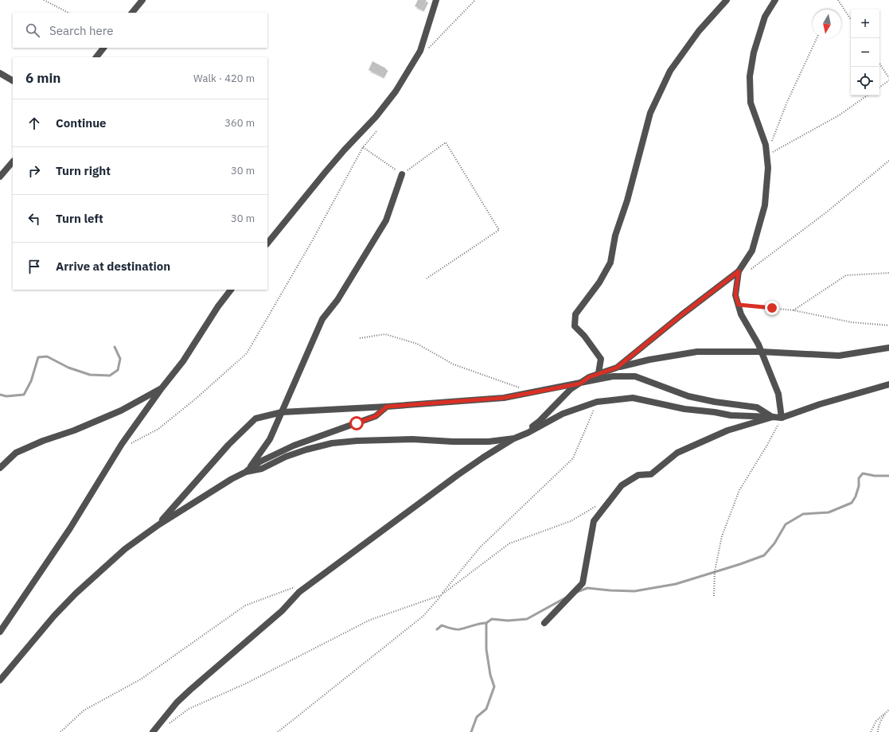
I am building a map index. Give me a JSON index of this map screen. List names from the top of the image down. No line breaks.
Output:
{"north":"bottom","page":{"map_buttons":["+","−"],"search":"Search here","heading":["6 min","Walk · 420 m"],"list":[["Continue","360 m"],["Turn right","30 m"],["Turn left","30 m"],"Arrive at destination"]}}
